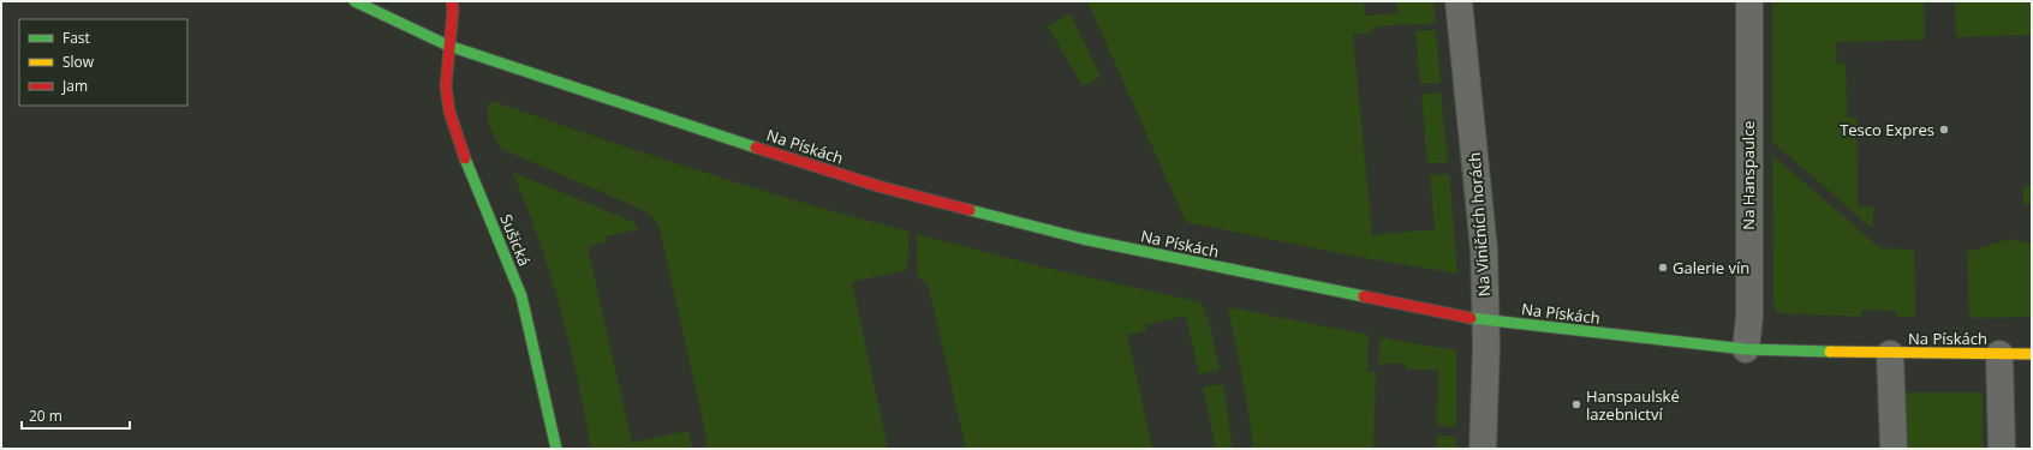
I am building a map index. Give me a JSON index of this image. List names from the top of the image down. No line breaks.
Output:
{"streets":{"street":["Na Pískách","Na Hanspaulce","Na Viničních horách","Sušická"]},"crossings":[["Na Pískách","Na Hanspaulce"],["Na Pískách","Na Viničních horách"],["Na Pískách","Sušická"]],"places":["Tesco Expres","Galerie vín","Hanspaulské lazebnictví"],"legend":["Fast","Slow","Jam"],"scale_bar":"20 m"}
